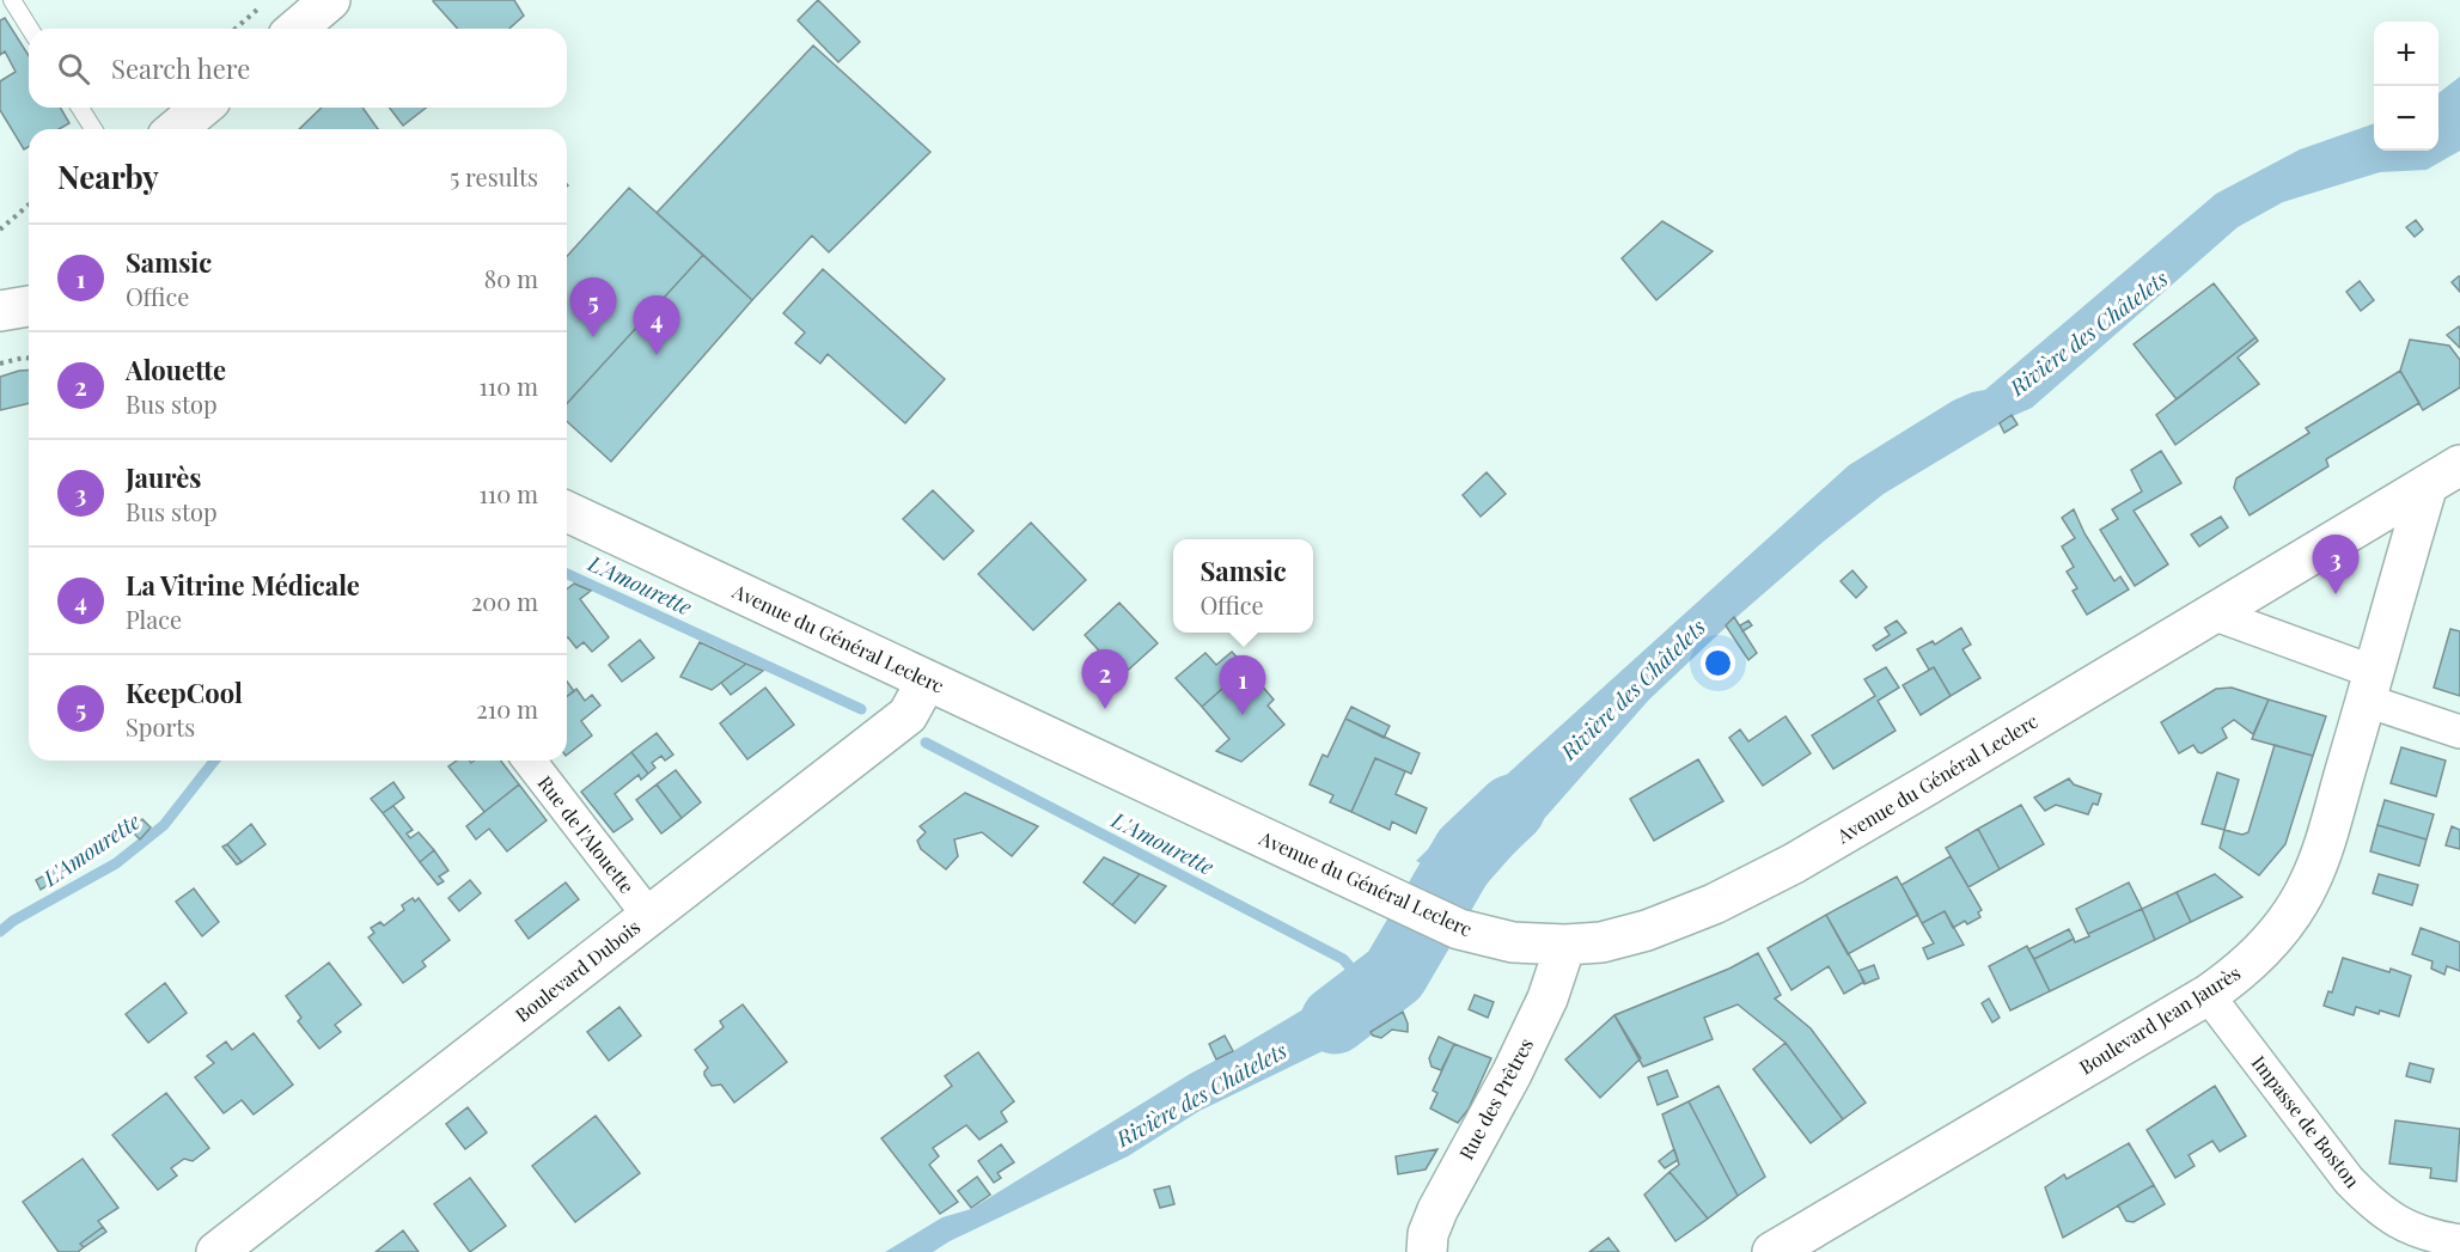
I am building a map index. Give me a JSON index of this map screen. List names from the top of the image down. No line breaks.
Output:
{"streets":{"street":["Avenue du Général Leclerc","Rue de l'Alouette","Boulevard Dubois","Boulevard Jean Jaurès","Rue des Prêtres","Impasse de Boston"]},"crossings":[["Avenue du Général Leclerc","Boulevard Dubois"],["Avenue du Général Leclerc","Boulevard Jean Jaurès"],["Avenue du Général Leclerc","Rue des Prêtres"],["Rue de l'Alouette","Boulevard Dubois"],["Boulevard Jean Jaurès","Impasse de Boston"]],"water":["Rivière des Châtelets","L'Amourette"],"page":{"map_buttons":["+","−"],"search":"Search here","heading":["Nearby","5 results"],"list":[{"mark":"1","name":"Samsic","note":"Office","value":"80 m"},{"mark":"2","name":"Alouette","note":"Bus stop","value":"110 m"},{"mark":"3","name":"Jaurès","note":"Bus stop","value":"110 m"},{"mark":"4","name":"La Vitrine Médicale","note":"Place","value":"200 m"},{"mark":"5","name":"KeepCool","note":"Sports","value":"210 m"}],"pins":["5","4","3","2","1"],"popup":["Samsic","Office"]}}
